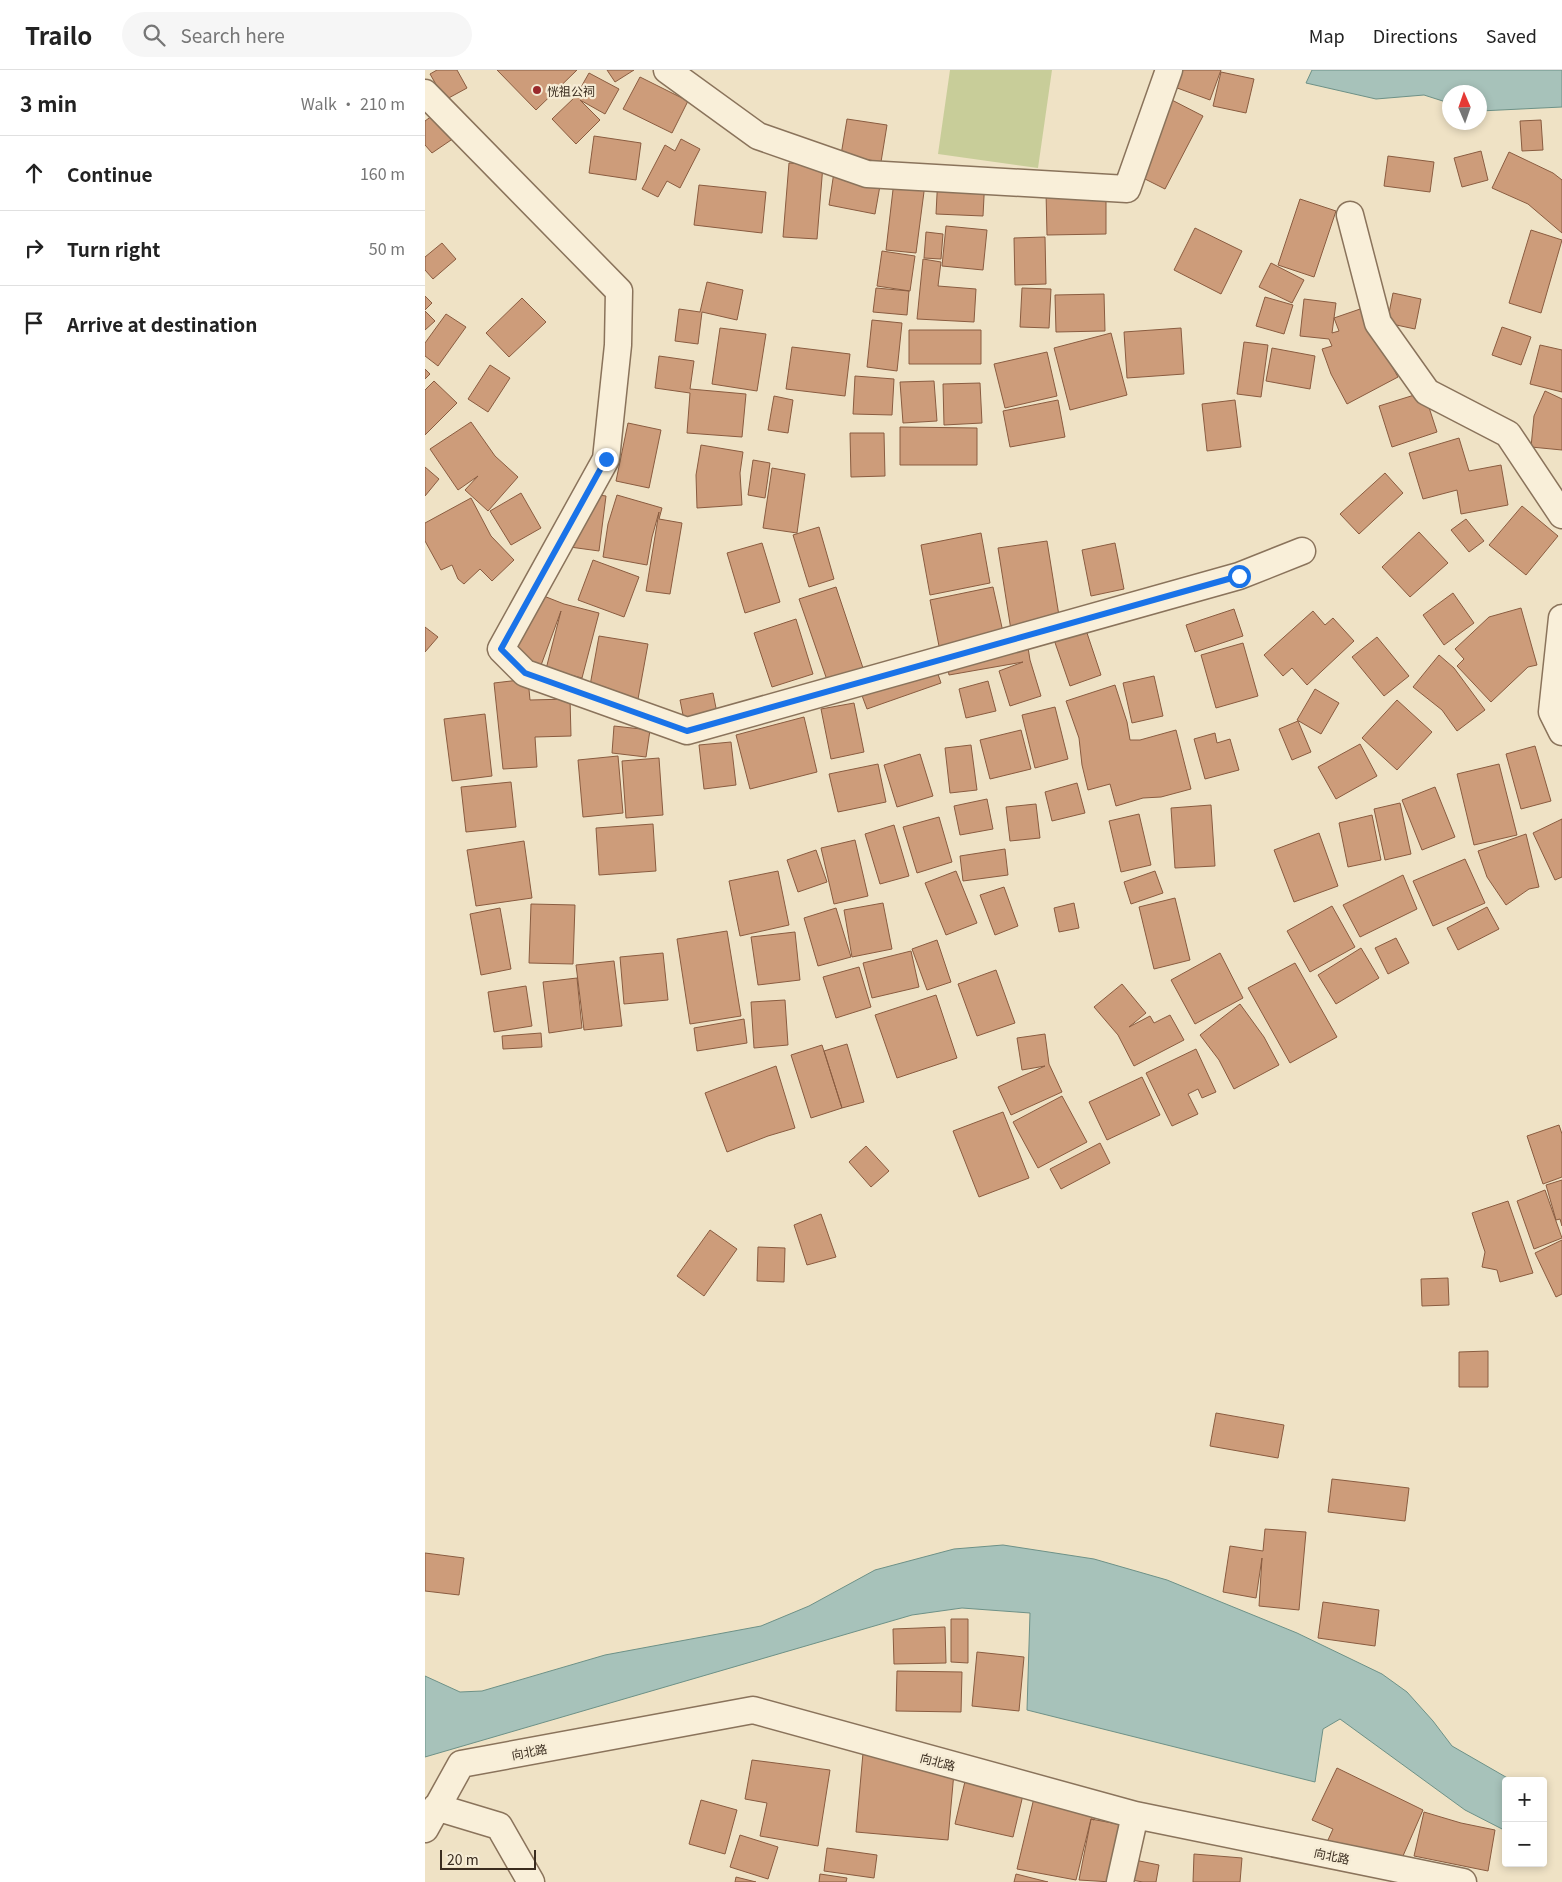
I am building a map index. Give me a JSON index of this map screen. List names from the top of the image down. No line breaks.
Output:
{"streets":{"street":["向北路"]},"places":["恍祖公祠"],"scale_bar":"20 m","north":"top","page":{"header":"Trailo","search":"Search here","nav":["Map","Directions","Saved"],"heading":["3 min","Walk · 210 m"],"list":[["Continue","160 m"],["Turn right","50 m"],"Arrive at destination"],"map_buttons":["+","−"],"scale":"20 m"}}
